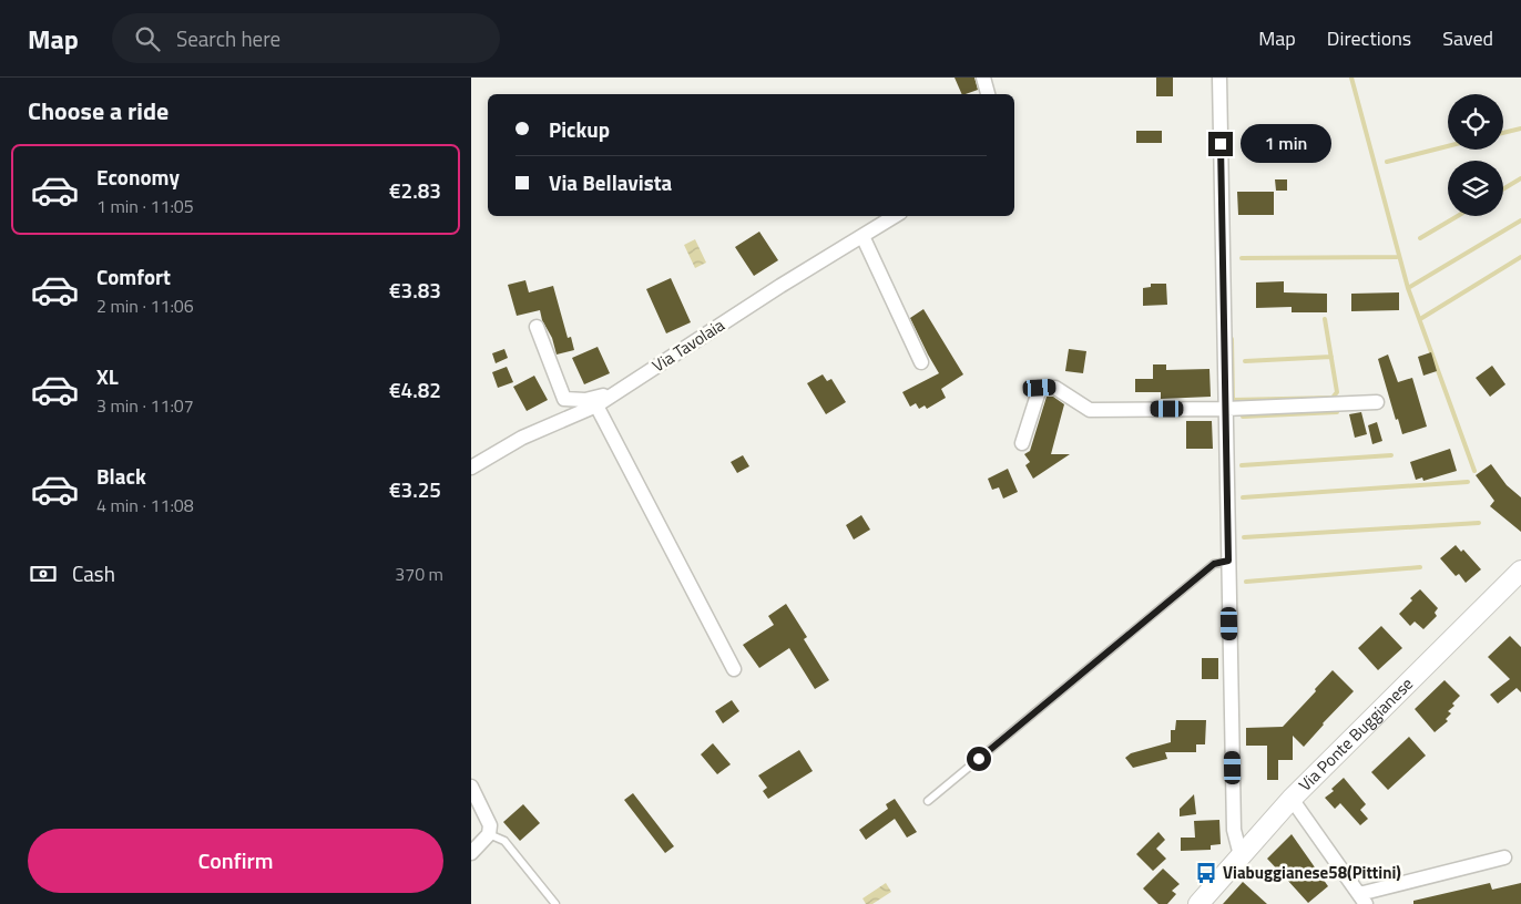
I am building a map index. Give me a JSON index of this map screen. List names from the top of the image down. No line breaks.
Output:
{"streets":{"main road":["Via Ponte Buggianese"],"street":["Via Tavolaia"]},"places":{"bus stop":["Viabuggianese58(Pittini)"]},"page":{"header":"Map","search":"Search here","nav":["Map","Directions","Saved"],"heading":"Choose a ride","banner":["Pickup","Via Bellavista"],"bubble":"1 min","list":[{"name":"Economy","note":"1 min · 11:05","value":"€2.83"},{"name":"Comfort","note":"2 min · 11:06","value":"€3.83"},{"name":"XL","note":"3 min · 11:07","value":"€4.82"},{"name":"Black","note":"4 min · 11:08","value":"€3.25"}],"pay":["Cash","370 m"],"buttons":"Confirm"}}
